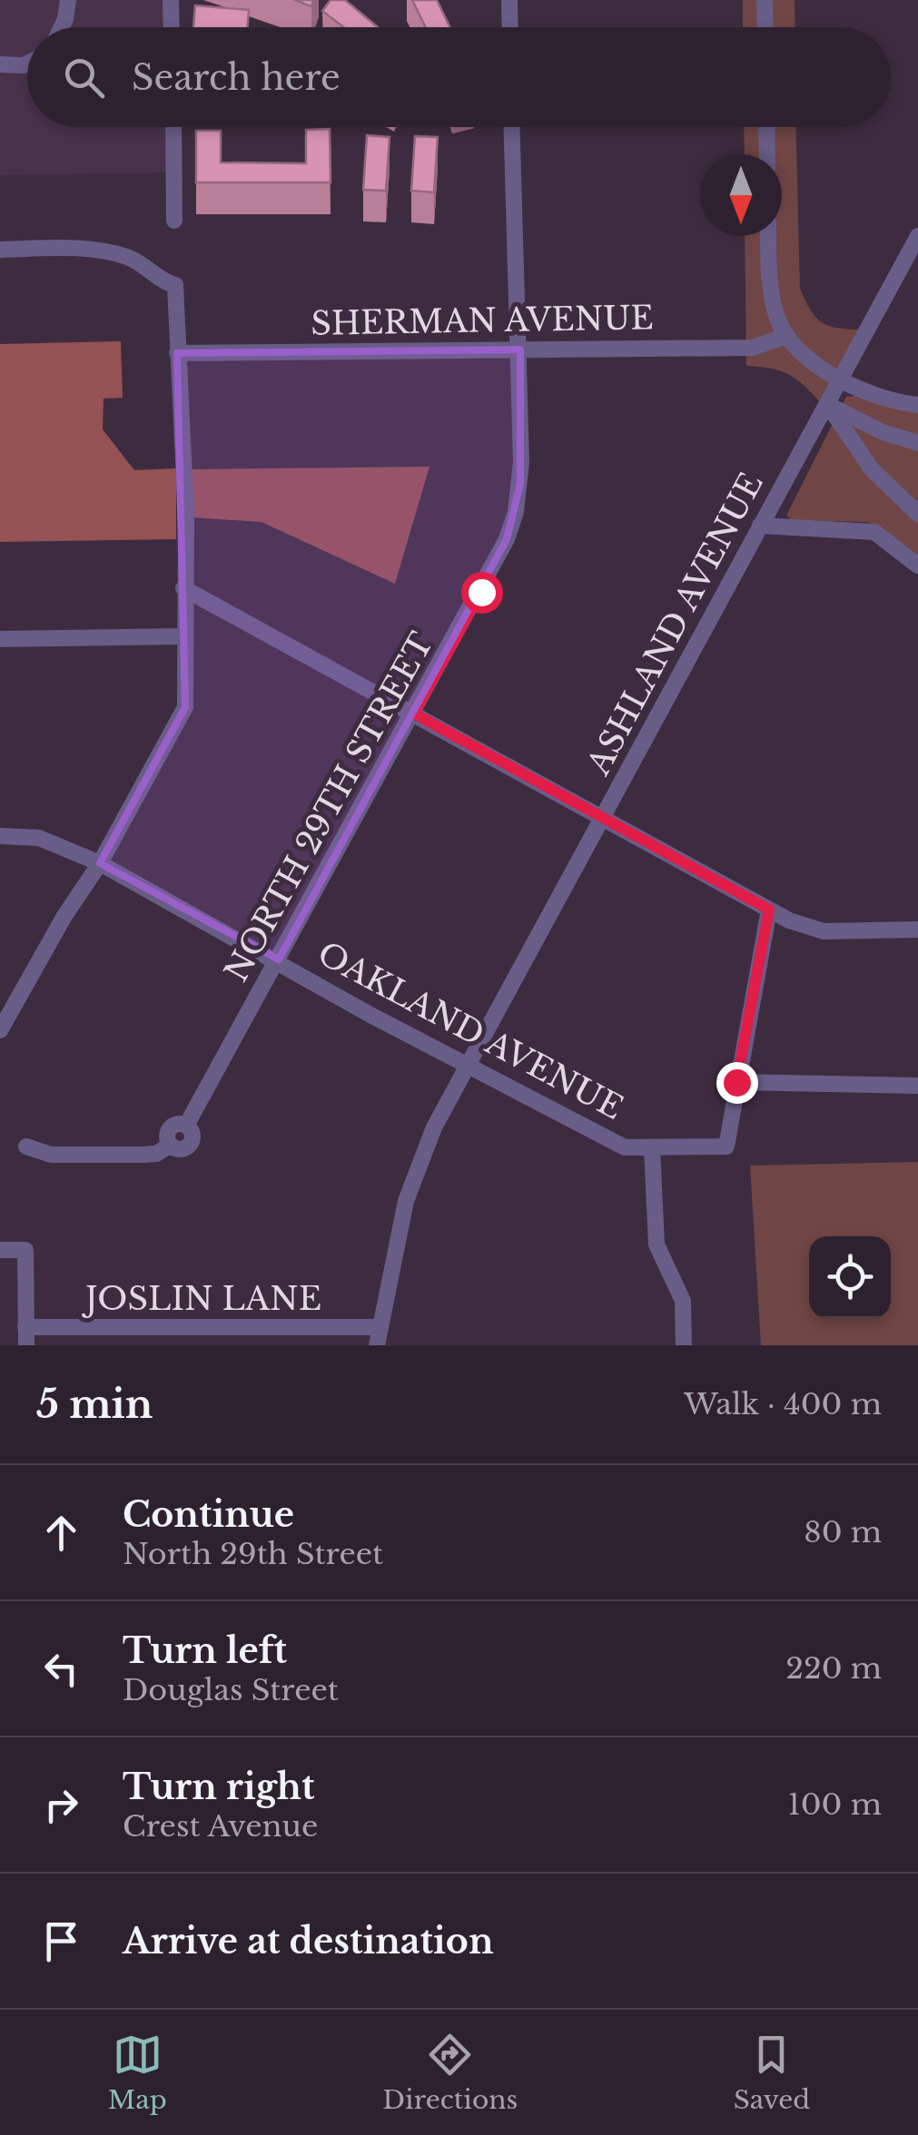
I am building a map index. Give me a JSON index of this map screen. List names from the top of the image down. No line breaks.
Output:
{"streets":{"street":["SHERMAN AVENUE","ASHLAND AVENUE","NORTH 29TH STREET","OAKLAND AVENUE","JOSLIN LANE"]},"crossings":[["SHERMAN AVENUE","NORTH 29TH STREET"],["ASHLAND AVENUE","OAKLAND AVENUE"],["ASHLAND AVENUE","JOSLIN LANE"],["NORTH 29TH STREET","OAKLAND AVENUE"]],"north":"bottom","page":{"search":"Search here","heading":["5 min","Walk · 400 m"],"list":[["Continue","North 29th Street","80 m"],["Turn left","Douglas Street","220 m"],["Turn right","Crest Avenue","100 m"],"Arrive at destination"],"nav":["Map","Directions","Saved"]}}
